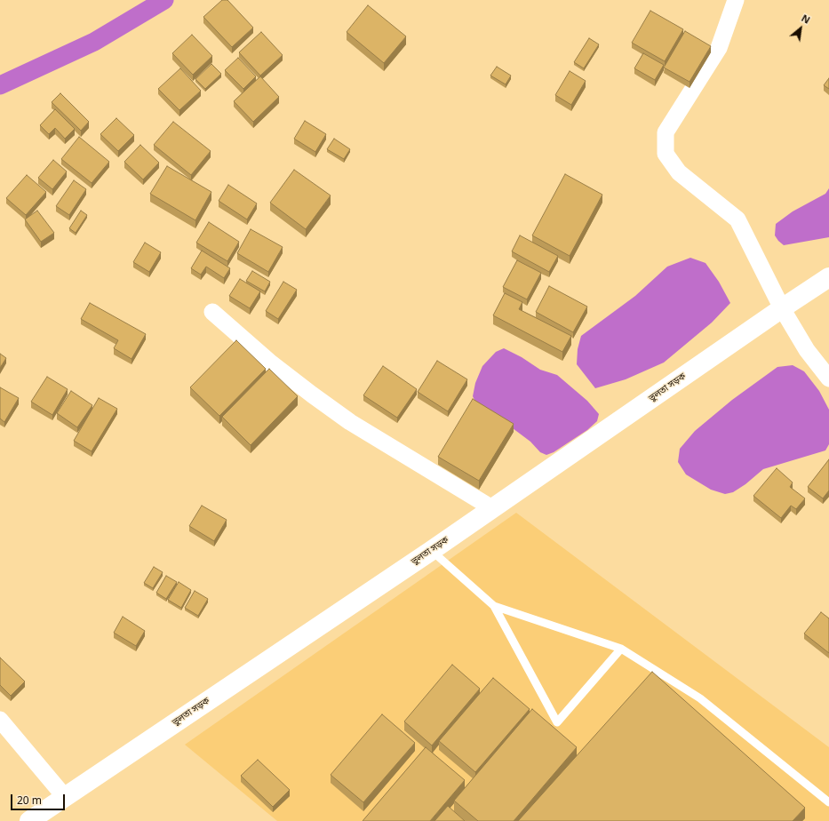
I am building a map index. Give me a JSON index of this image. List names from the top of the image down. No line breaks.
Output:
{"streets":{"highway":["ভুলতা সড়ক"]},"scale_bar":"20 m","north":"top right"}
